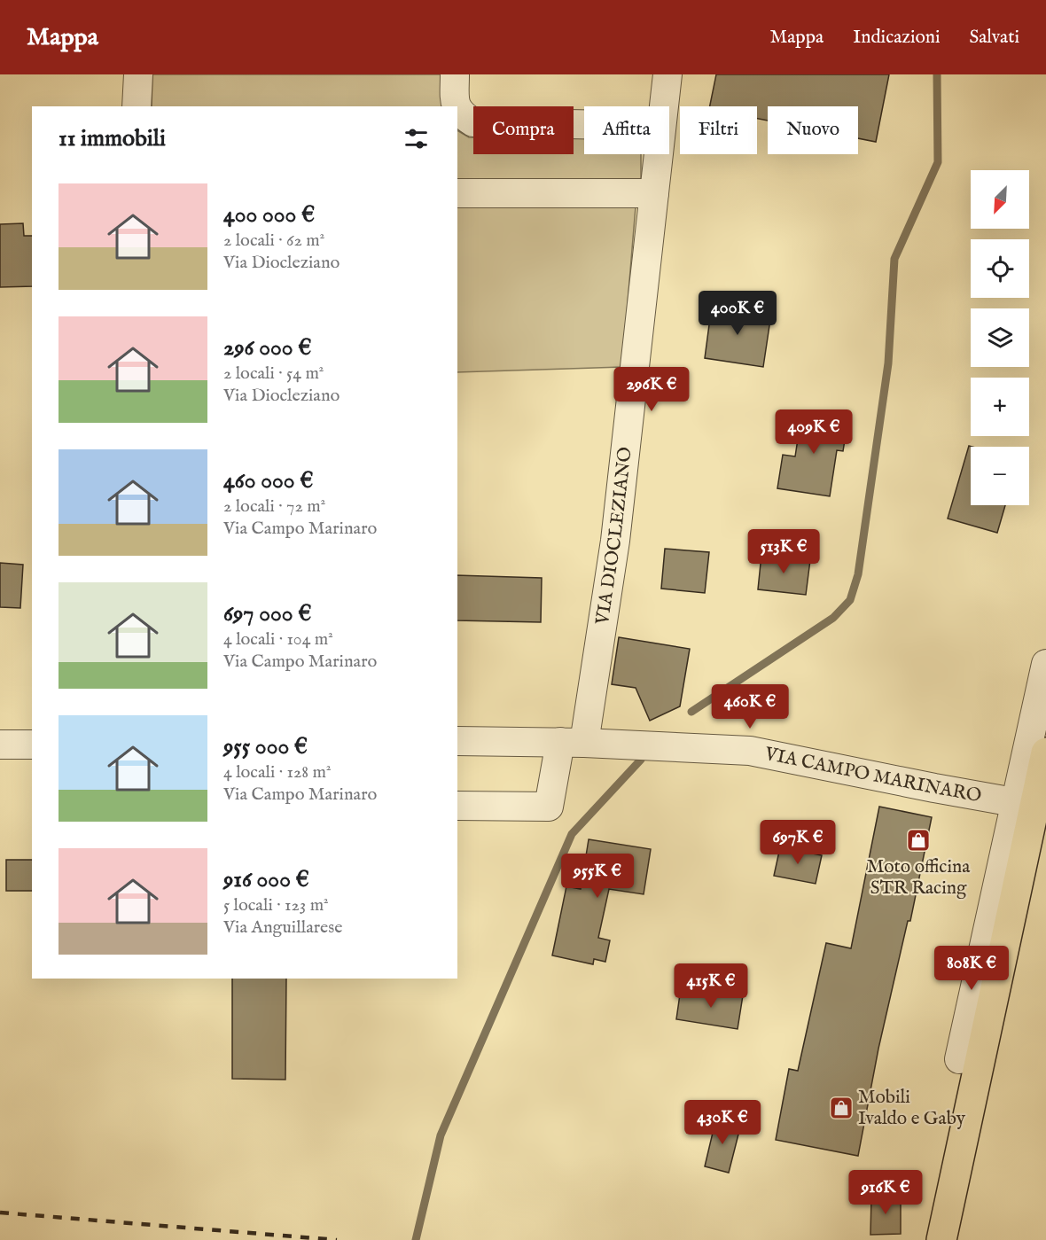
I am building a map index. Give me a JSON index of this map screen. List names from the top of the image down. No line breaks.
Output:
{"streets":{"street":["VIA DIOCLEZIANO","VIA CAMPO MARINARO"]},"crossings":[["VIA DIOCLEZIANO","VIA CAMPO MARINARO"]],"places":{"shop":["Moto officina STR Racing","Mobili Ivaldo e Gaby"]},"north":"bottom left","page":{"header":"Mappa","nav":["Mappa","Indicazioni","Salvati"],"chip":["Compra","Affitta","Filtri","Nuovo"],"heading":"11 immobili","map_buttons":["+","−"],"list":[{"name":"400 000 €","note":"2 locali · 62 m² · Via Diocleziano"},{"name":"296 000 €","note":"2 locali · 54 m² · Via Diocleziano"},{"name":"460 000 €","note":"2 locali · 72 m² · Via Campo Marinaro"},{"name":"697 000 €","note":"4 locali · 104 m² · Via Campo Marinaro"},{"name":"955 000 €","note":"4 locali · 128 m² · Via Campo Marinaro"},{"name":"916 000 €","note":"5 locali · 123 m² · Via Anguillarese"}],"price":["400K €","296K €","409K €","513K €","460K €","697K €","955K €","808K €","415K €","430K €","916K €"]}}
